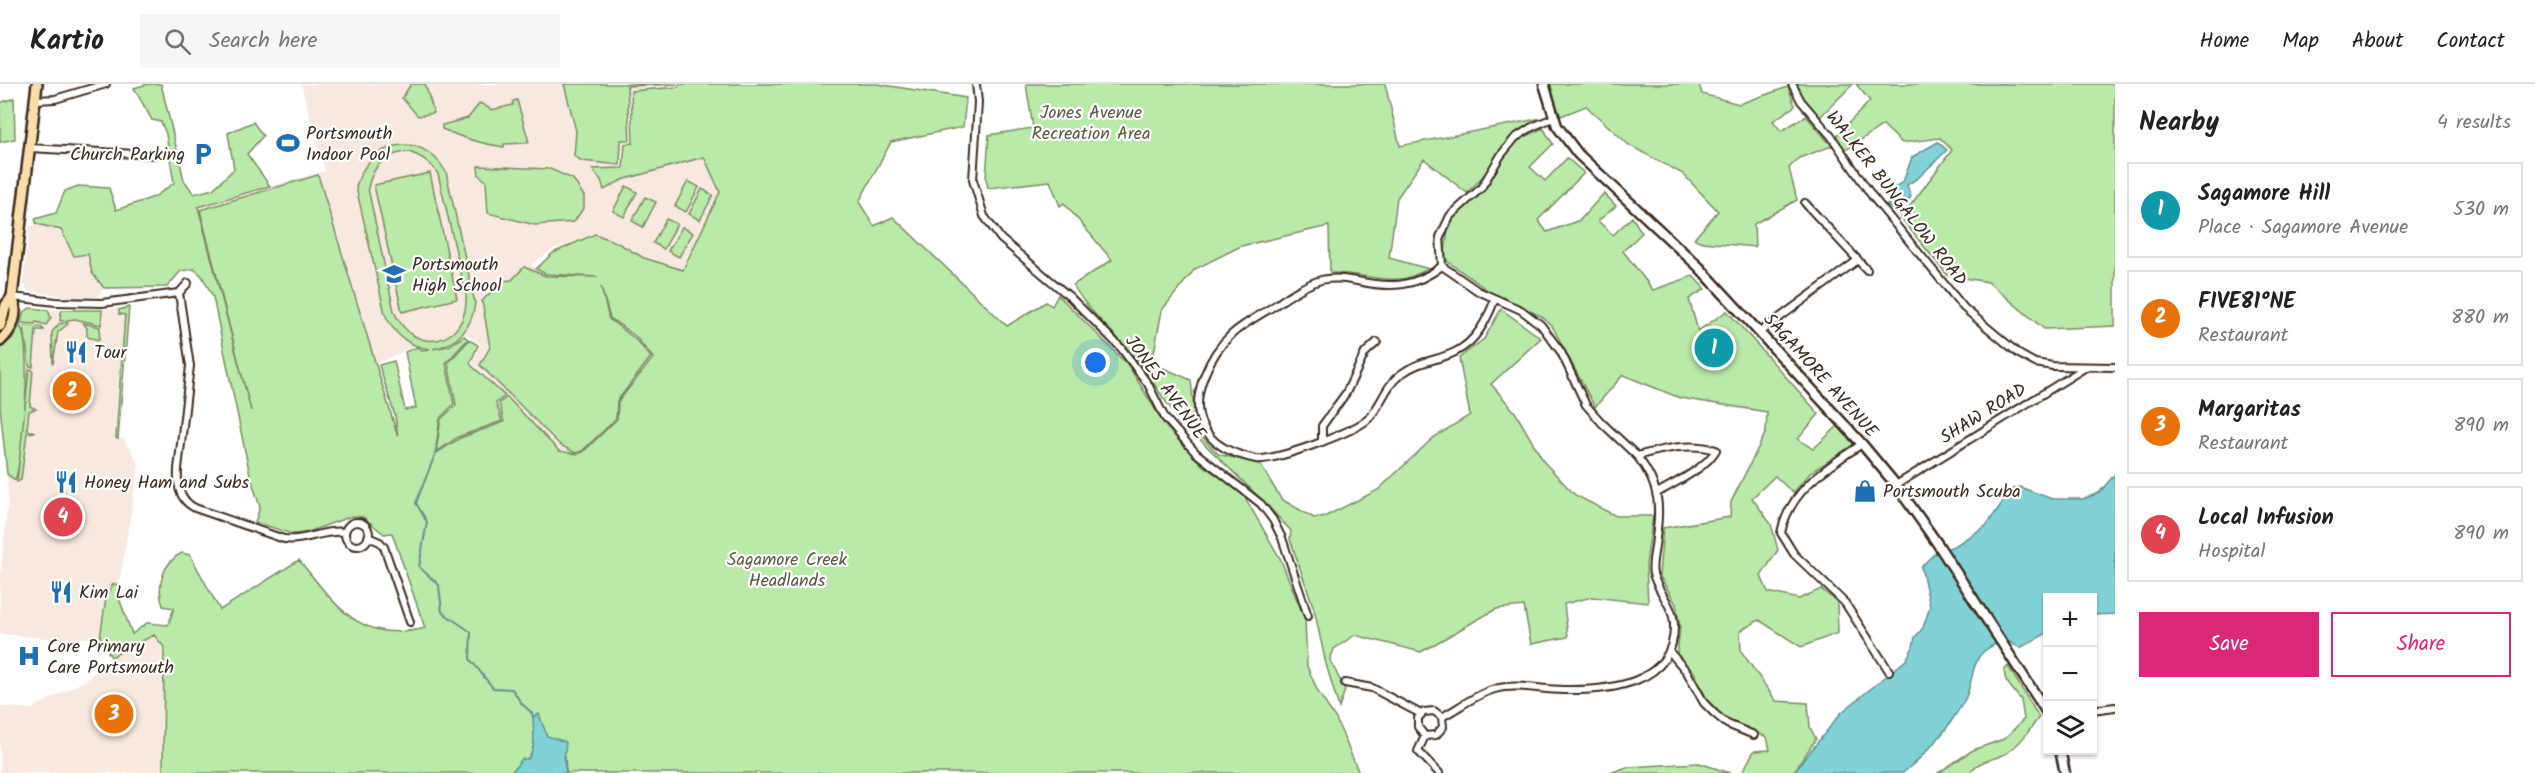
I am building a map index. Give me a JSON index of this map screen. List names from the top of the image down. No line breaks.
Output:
{"streets":{"main road":["SAGAMORE AVENUE"],"street":["WALKER BUNGALOW ROAD","JONES AVENUE","SHAW ROAD"]},"crossings":[["WALKER BUNGALOW ROAD","SHAW ROAD"],["SAGAMORE AVENUE","SHAW ROAD"]],"parks":["Jones Avenue Recreation Area","Sagamore Creek Headlands"],"places":{"sports":["Portsmouth Indoor Pool"],"parking":["Church Parking"],"school or university":["Portsmouth High School"],"restaurant":["Tour","Honey Ham and Subs","Kim Lai"],"shop":["Portsmouth Scuba"],"hospital":["Core Primary Care Portsmouth"]},"page":{"header":"Kartio","search":"Search here","nav":["Home","Map","About","Contact"],"heading":["Nearby","4 results"],"list":[{"mark":"1","name":"Sagamore Hill","note":"Place · Sagamore Avenue","value":"530 m"},{"mark":"2","name":"FIVE81°NE","note":"Restaurant","value":"880 m"},{"mark":"3","name":"Margaritas","note":"Restaurant","value":"890 m"},{"mark":"4","name":"Local Infusion","note":"Hospital","value":"890 m"}],"pins":["1","2","4","3"],"map_buttons":["+","−"],"buttons":["Save","Share"]}}
